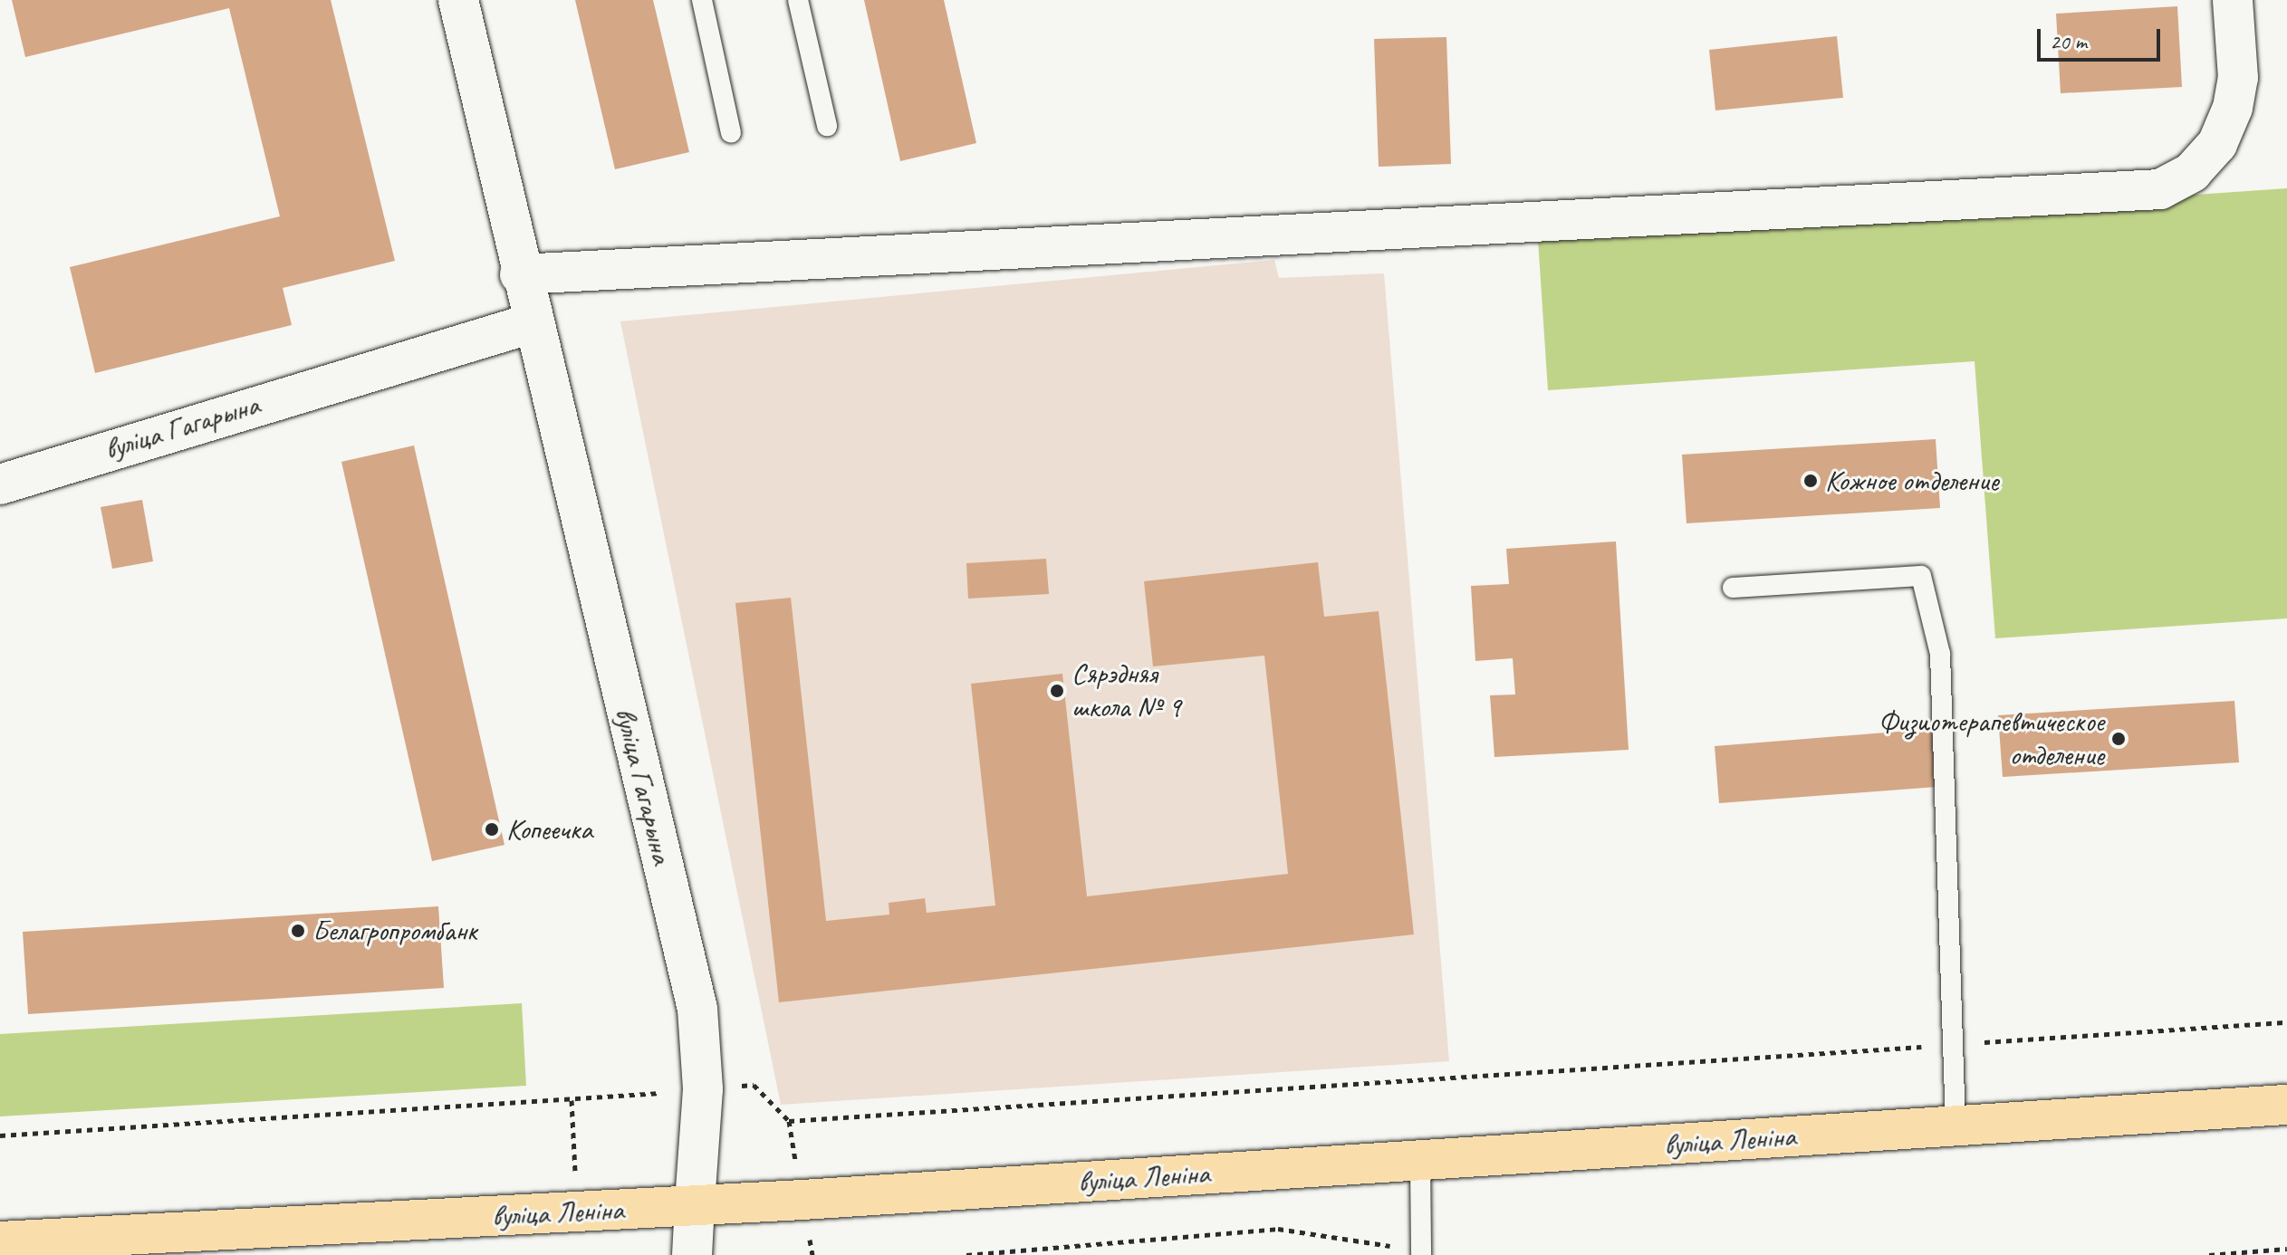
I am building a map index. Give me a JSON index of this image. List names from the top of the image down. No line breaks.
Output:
{"streets":{"main road":["вуліца Леніна"],"street":["вуліца Гагарына"]},"crossings":[["вуліца Гагарына","вуліца Леніна"]],"places":["Кожное отделение","Сярэдняя школа № 9","Физиотерапевтическое отделение","Копеечка","Белагропромбанк"],"scale_bar":"20 m"}
